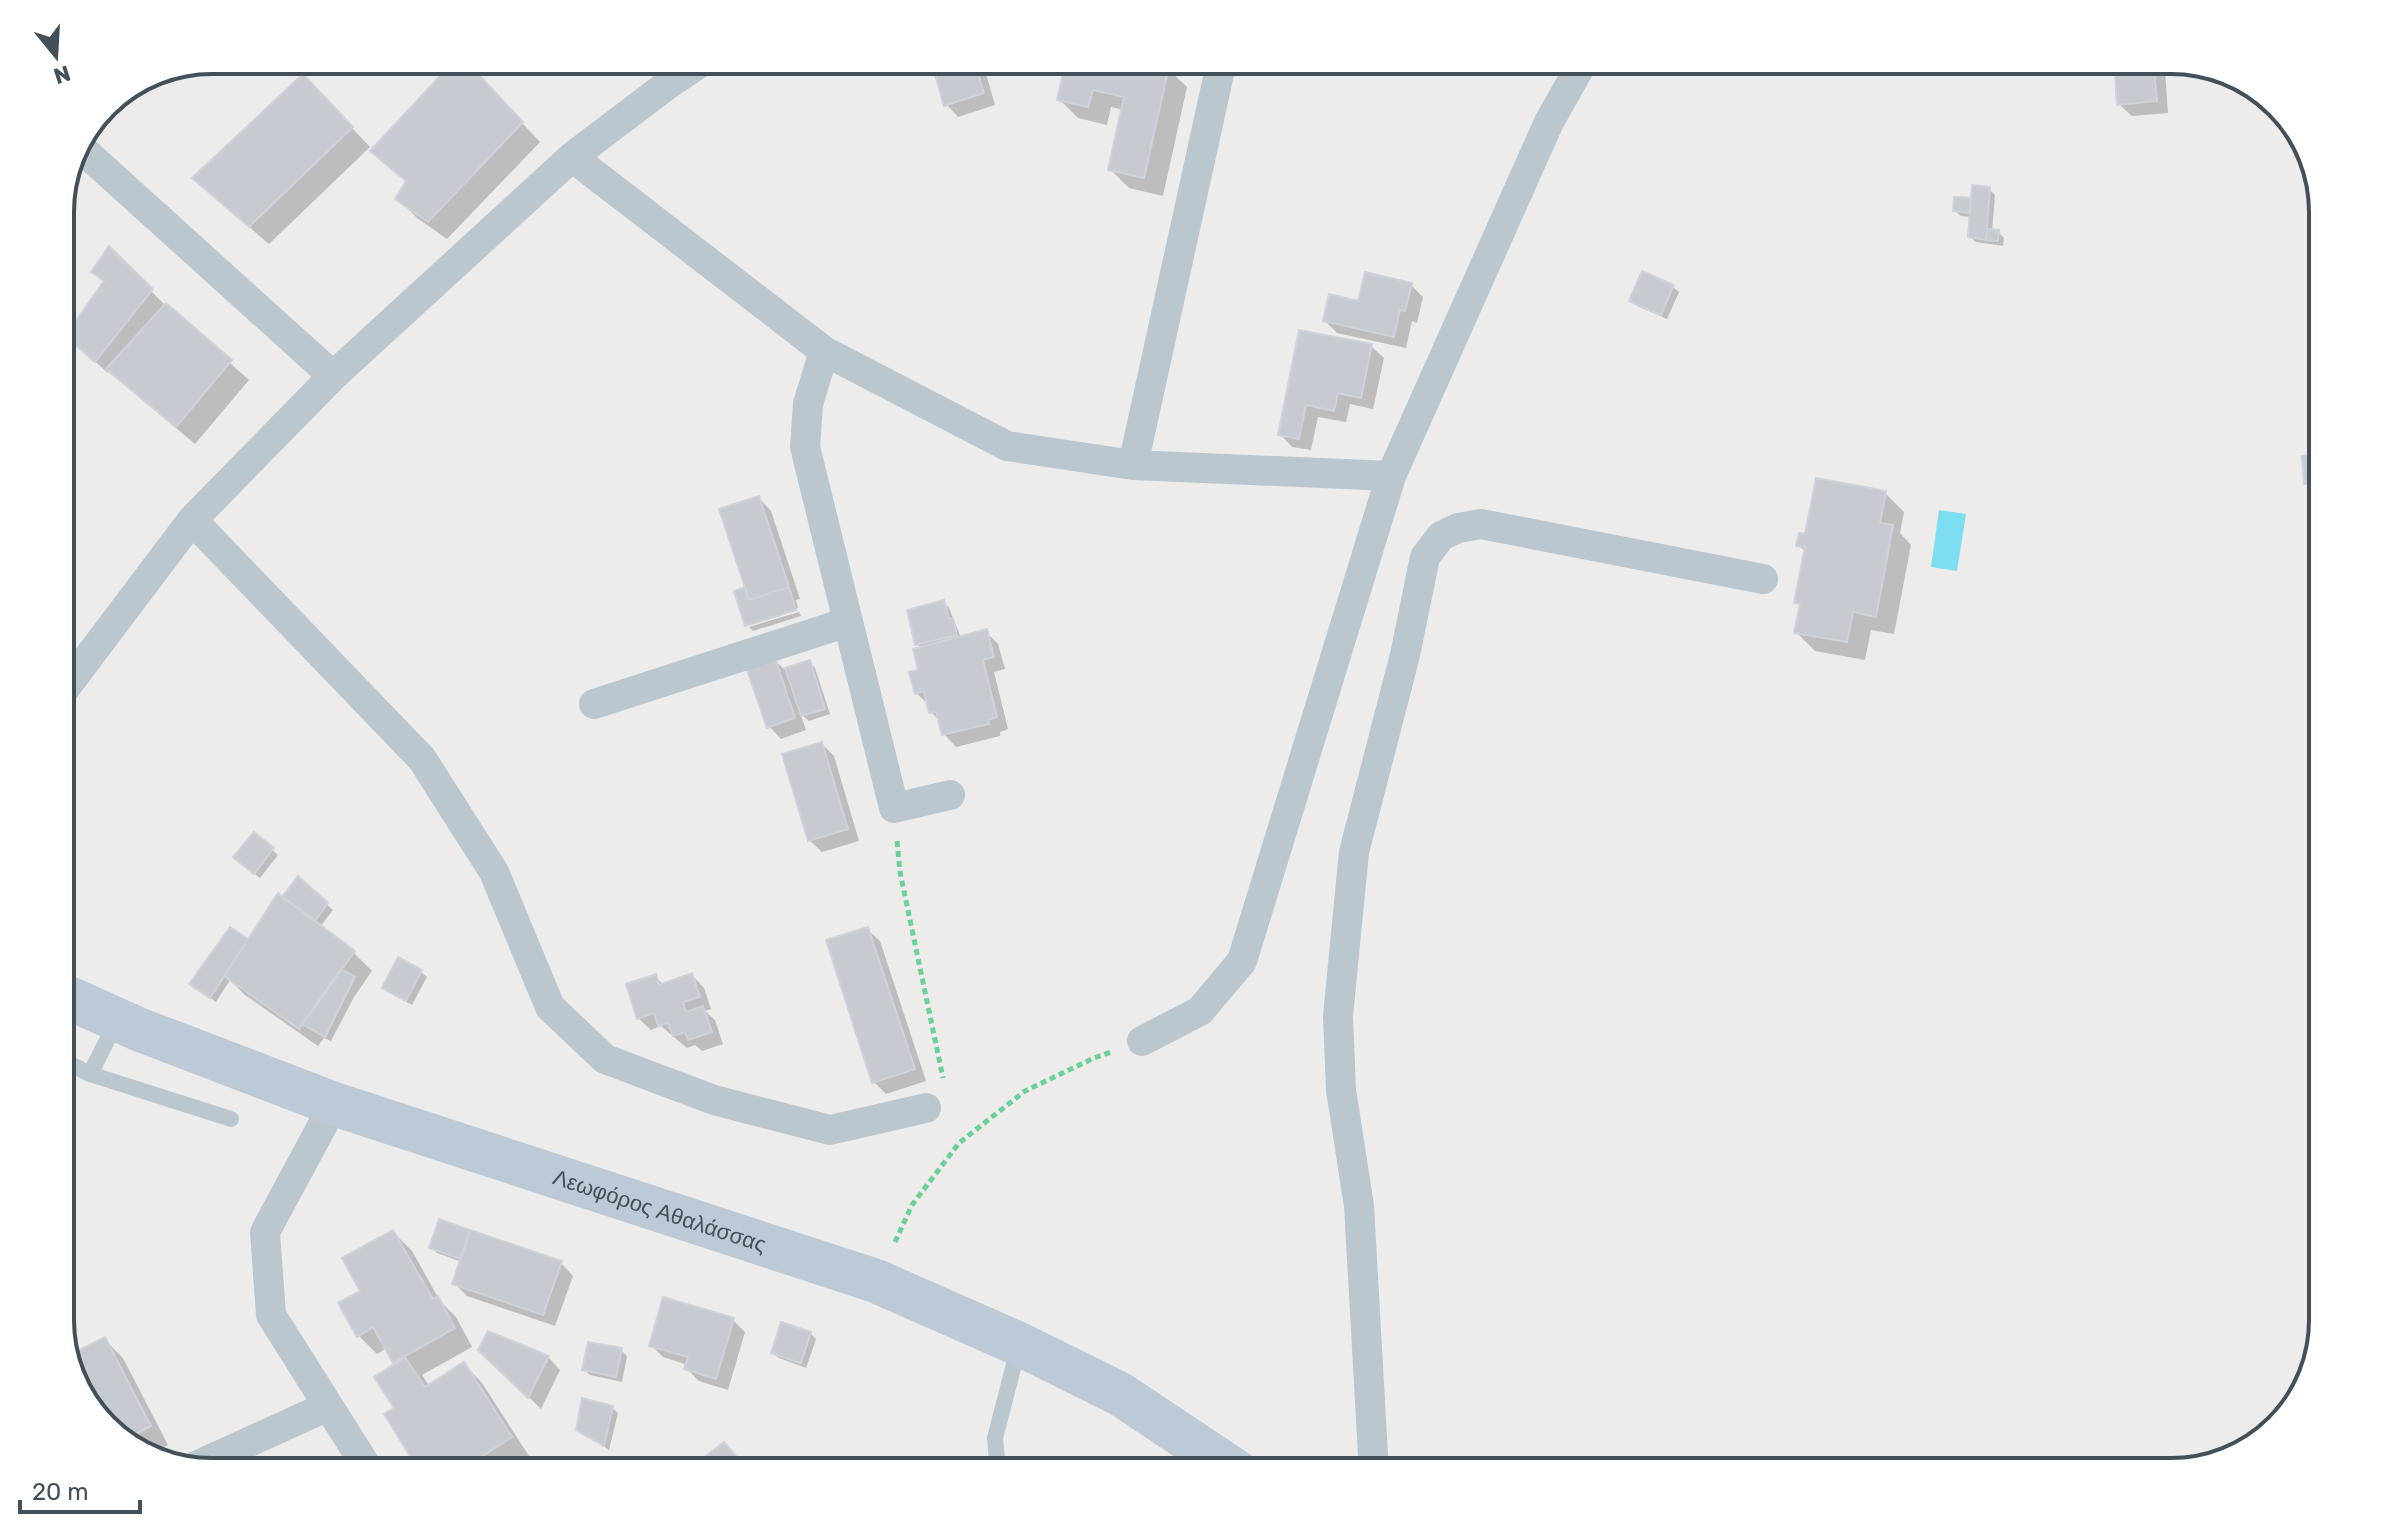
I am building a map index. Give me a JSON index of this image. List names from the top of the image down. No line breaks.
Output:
{"streets":{"main road":["Λεωφόρος Αθαλάσσας"]},"scale_bar":"20 m","north":"bottom"}
